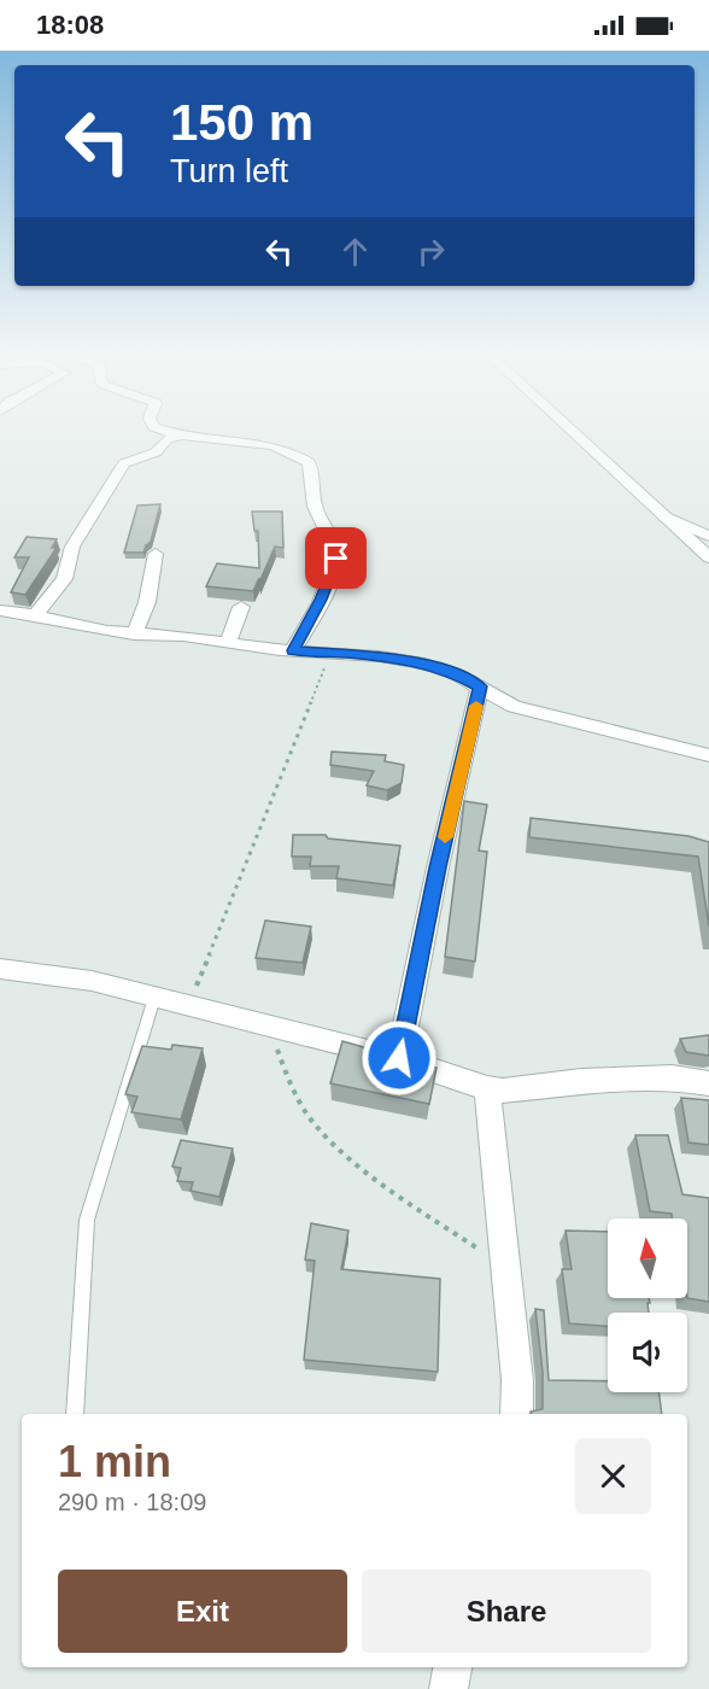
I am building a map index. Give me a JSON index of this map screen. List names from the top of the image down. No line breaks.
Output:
{"north":"top","page":{"status":"18:08","turn":["150 m","Turn left"],"heading":["1 min","290 m · 18:09"],"buttons":["Exit","Share"]}}
